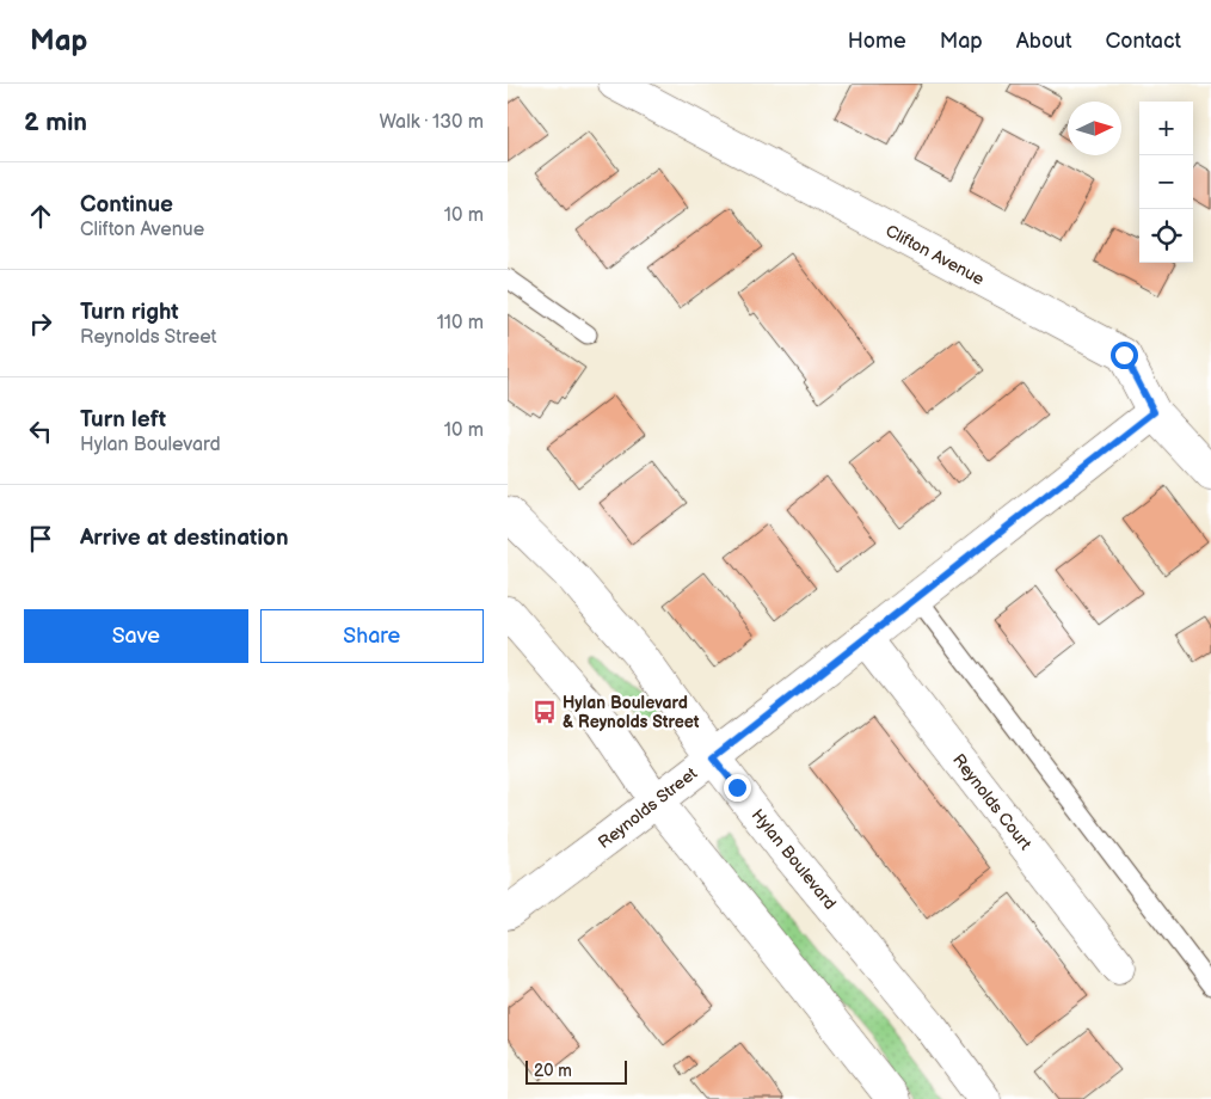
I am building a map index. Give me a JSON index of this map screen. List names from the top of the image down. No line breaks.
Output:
{"streets":{"street":["Clifton Avenue","Reynolds Court","Reynolds Street","Hylan Boulevard"]},"crossings":[["Clifton Avenue","Reynolds Street"],["Reynolds Court","Reynolds Street"],["Reynolds Street","Hylan Boulevard"]],"places":{"bus stop":["Hylan Boulevard & Reynolds Street"]},"scale_bar":"20 m","north":"right","page":{"header":"Map","nav":["Home","Map","About","Contact"],"heading":["2 min","Walk · 130 m"],"map_buttons":["+","−"],"list":[["Continue","Clifton Avenue","10 m"],["Turn right","Reynolds Street","110 m"],["Turn left","Hylan Boulevard","10 m"],"Arrive at destination"],"buttons":["Save","Share"],"scale":"20 m"}}
